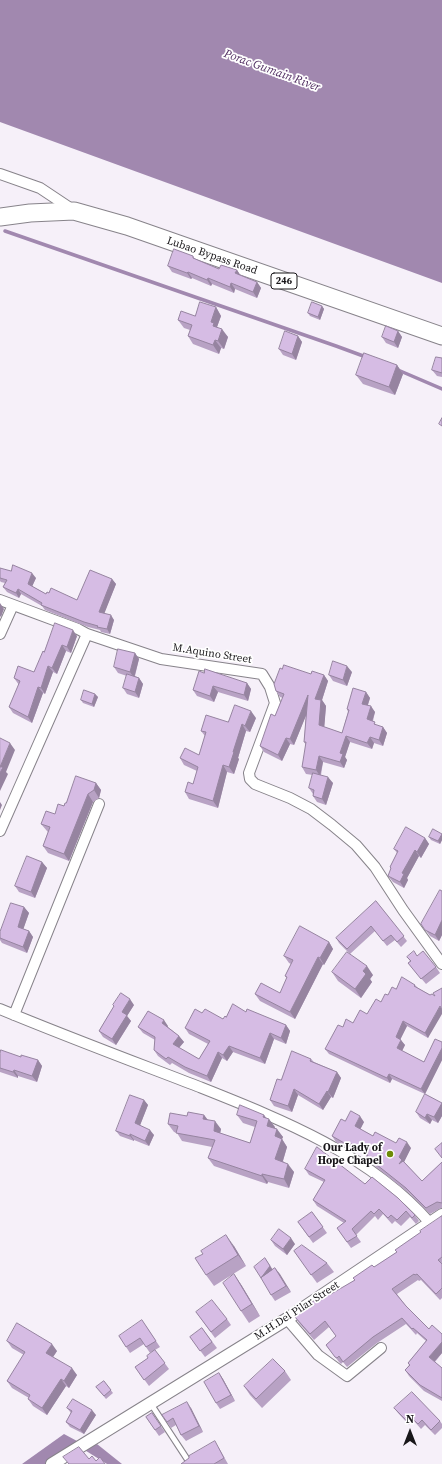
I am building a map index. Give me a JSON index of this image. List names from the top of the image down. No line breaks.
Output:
{"streets":{"highway":["Lubao Bypass Road","246"],"street":["M.Aquino Street","M.H.Del Pilar Street"]},"water":["Porac Gumain River"],"places":["Our Lady of Hope Chapel"],"north":"top"}
